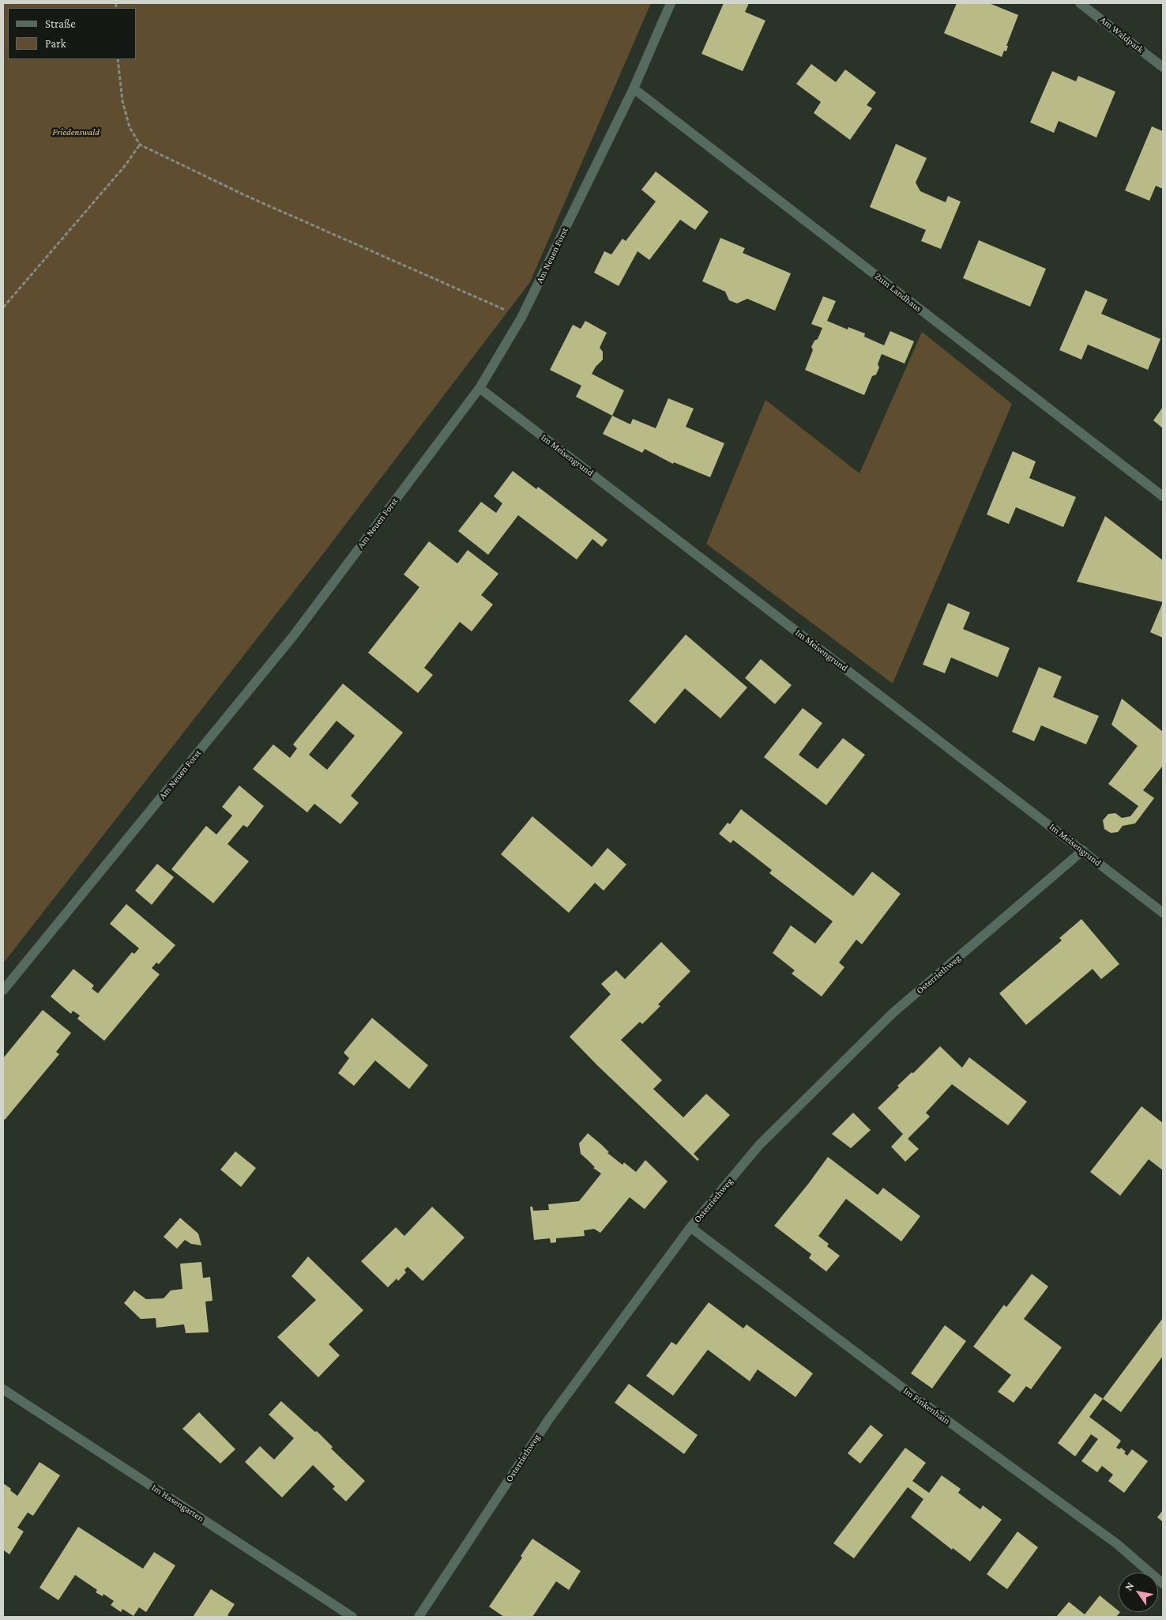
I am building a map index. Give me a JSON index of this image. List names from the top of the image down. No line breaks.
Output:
{"streets":{"street":["Am Waldpark","Am Neuen Forst","Zum Landhaus","Im Meisengrund","Osterriethweg","Im Finkenhain","Im Hasengarten"]},"crossings":[["Am Neuen Forst","Zum Landhaus"],["Am Neuen Forst","Im Meisengrund"],["Im Meisengrund","Osterriethweg"],["Osterriethweg","Im Finkenhain"]],"parks":["Friedenswald"],"legend":["Straße","Park"],"north":"top left"}
